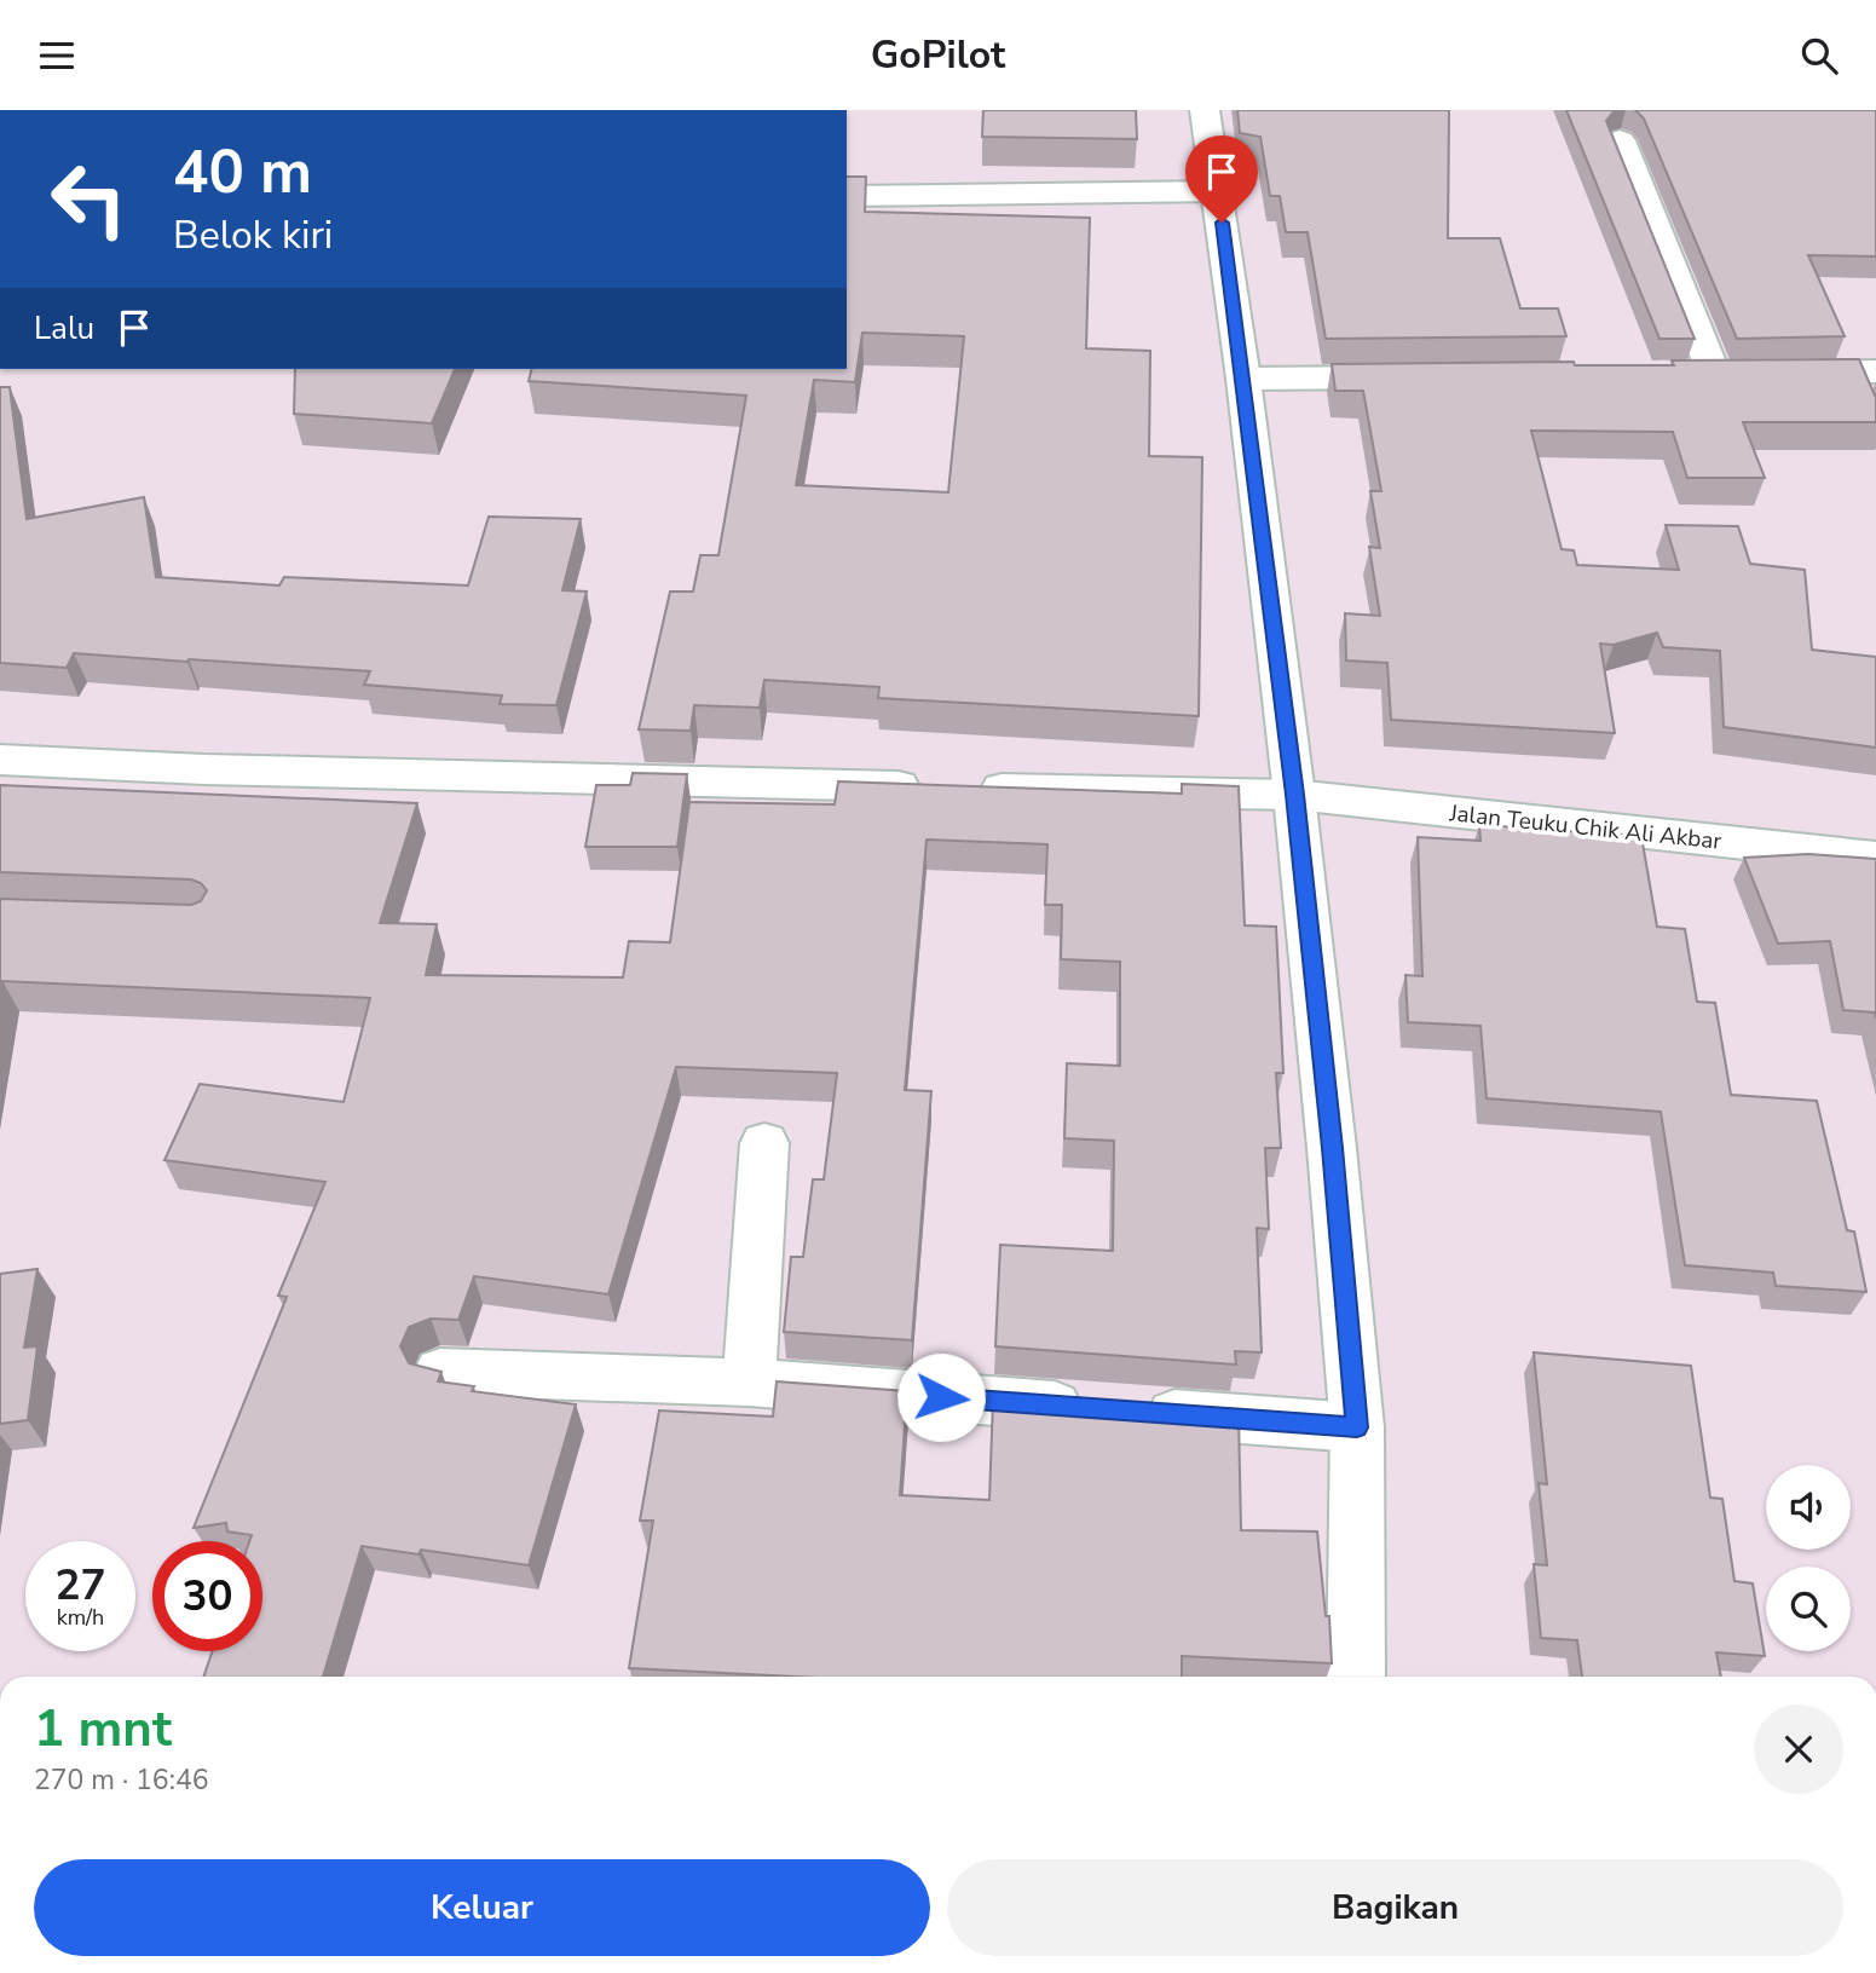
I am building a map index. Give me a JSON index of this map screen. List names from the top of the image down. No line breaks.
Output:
{"streets":{"street":["Jalan Teuku Chik Ali Akbar"]},"page":{"header":"GoPilot","turn":["40 m","Belok kiri"],"then":"Lalu","speed":"27 km/h","limit":"30","heading":["1 mnt","270 m · 16:46"],"buttons":["Keluar","Bagikan"]}}
